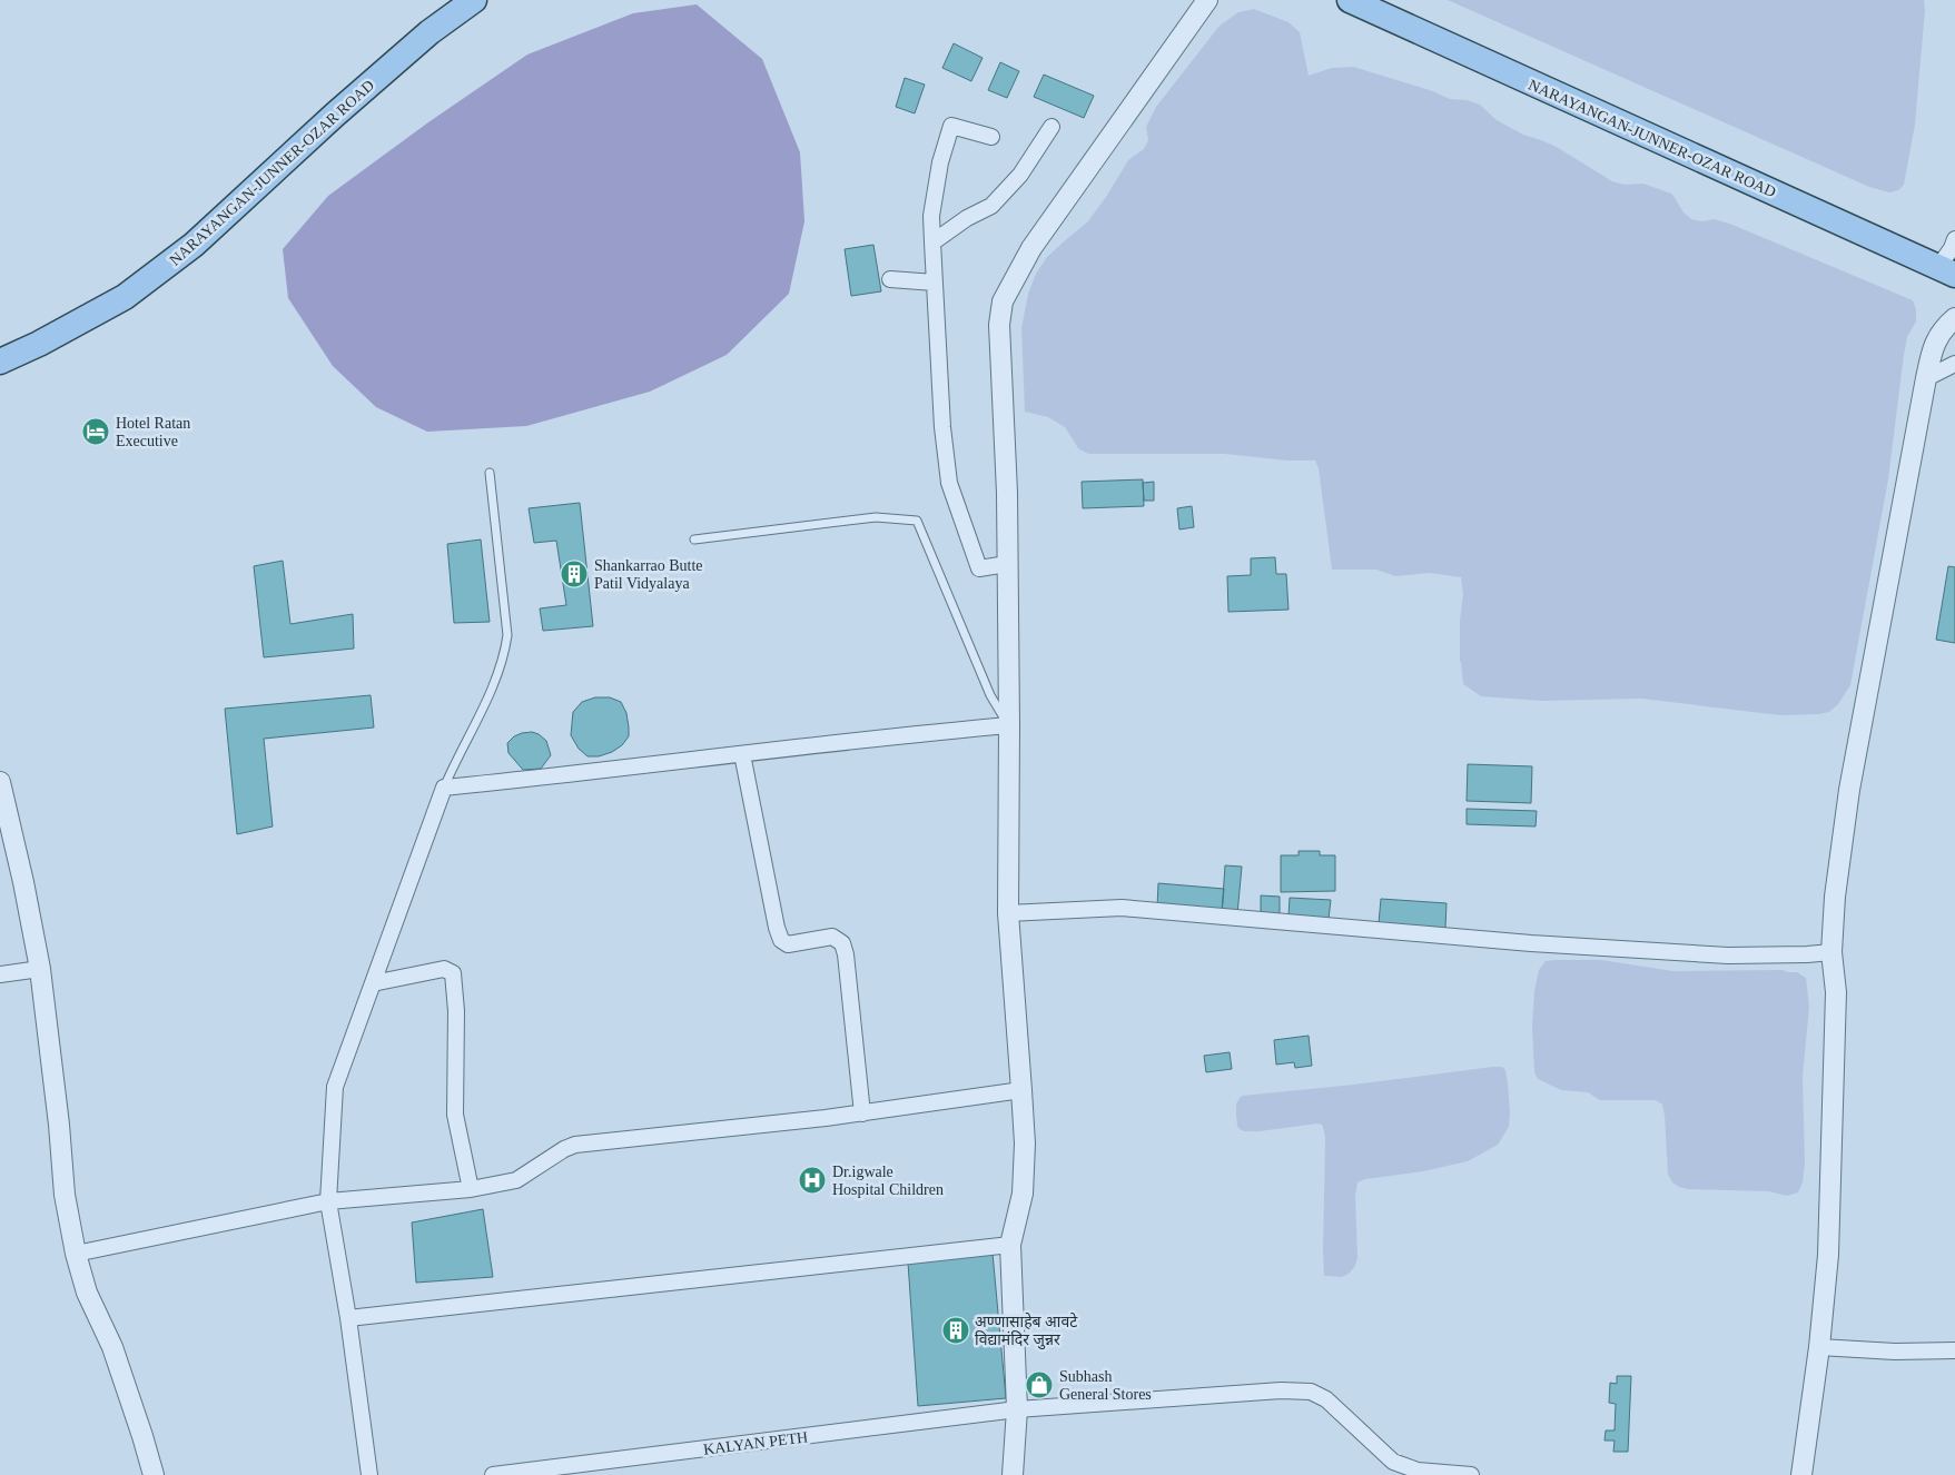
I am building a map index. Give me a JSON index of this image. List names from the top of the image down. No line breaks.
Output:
{"streets":{"main road":["NARAYANGAN-JUNNER-OZAR ROAD"],"street":["KALYAN PETH"]},"places":{"hotel":["Hotel Ratan Executive"],"building":["Shankarrao Butte Patil Vidyalaya","अण्णासाहेब आवटे विद्यामंदिर जुन्नर"],"hospital":["Dr.igwale Hospital Children"],"shop":["Subhash General Stores"]}}
